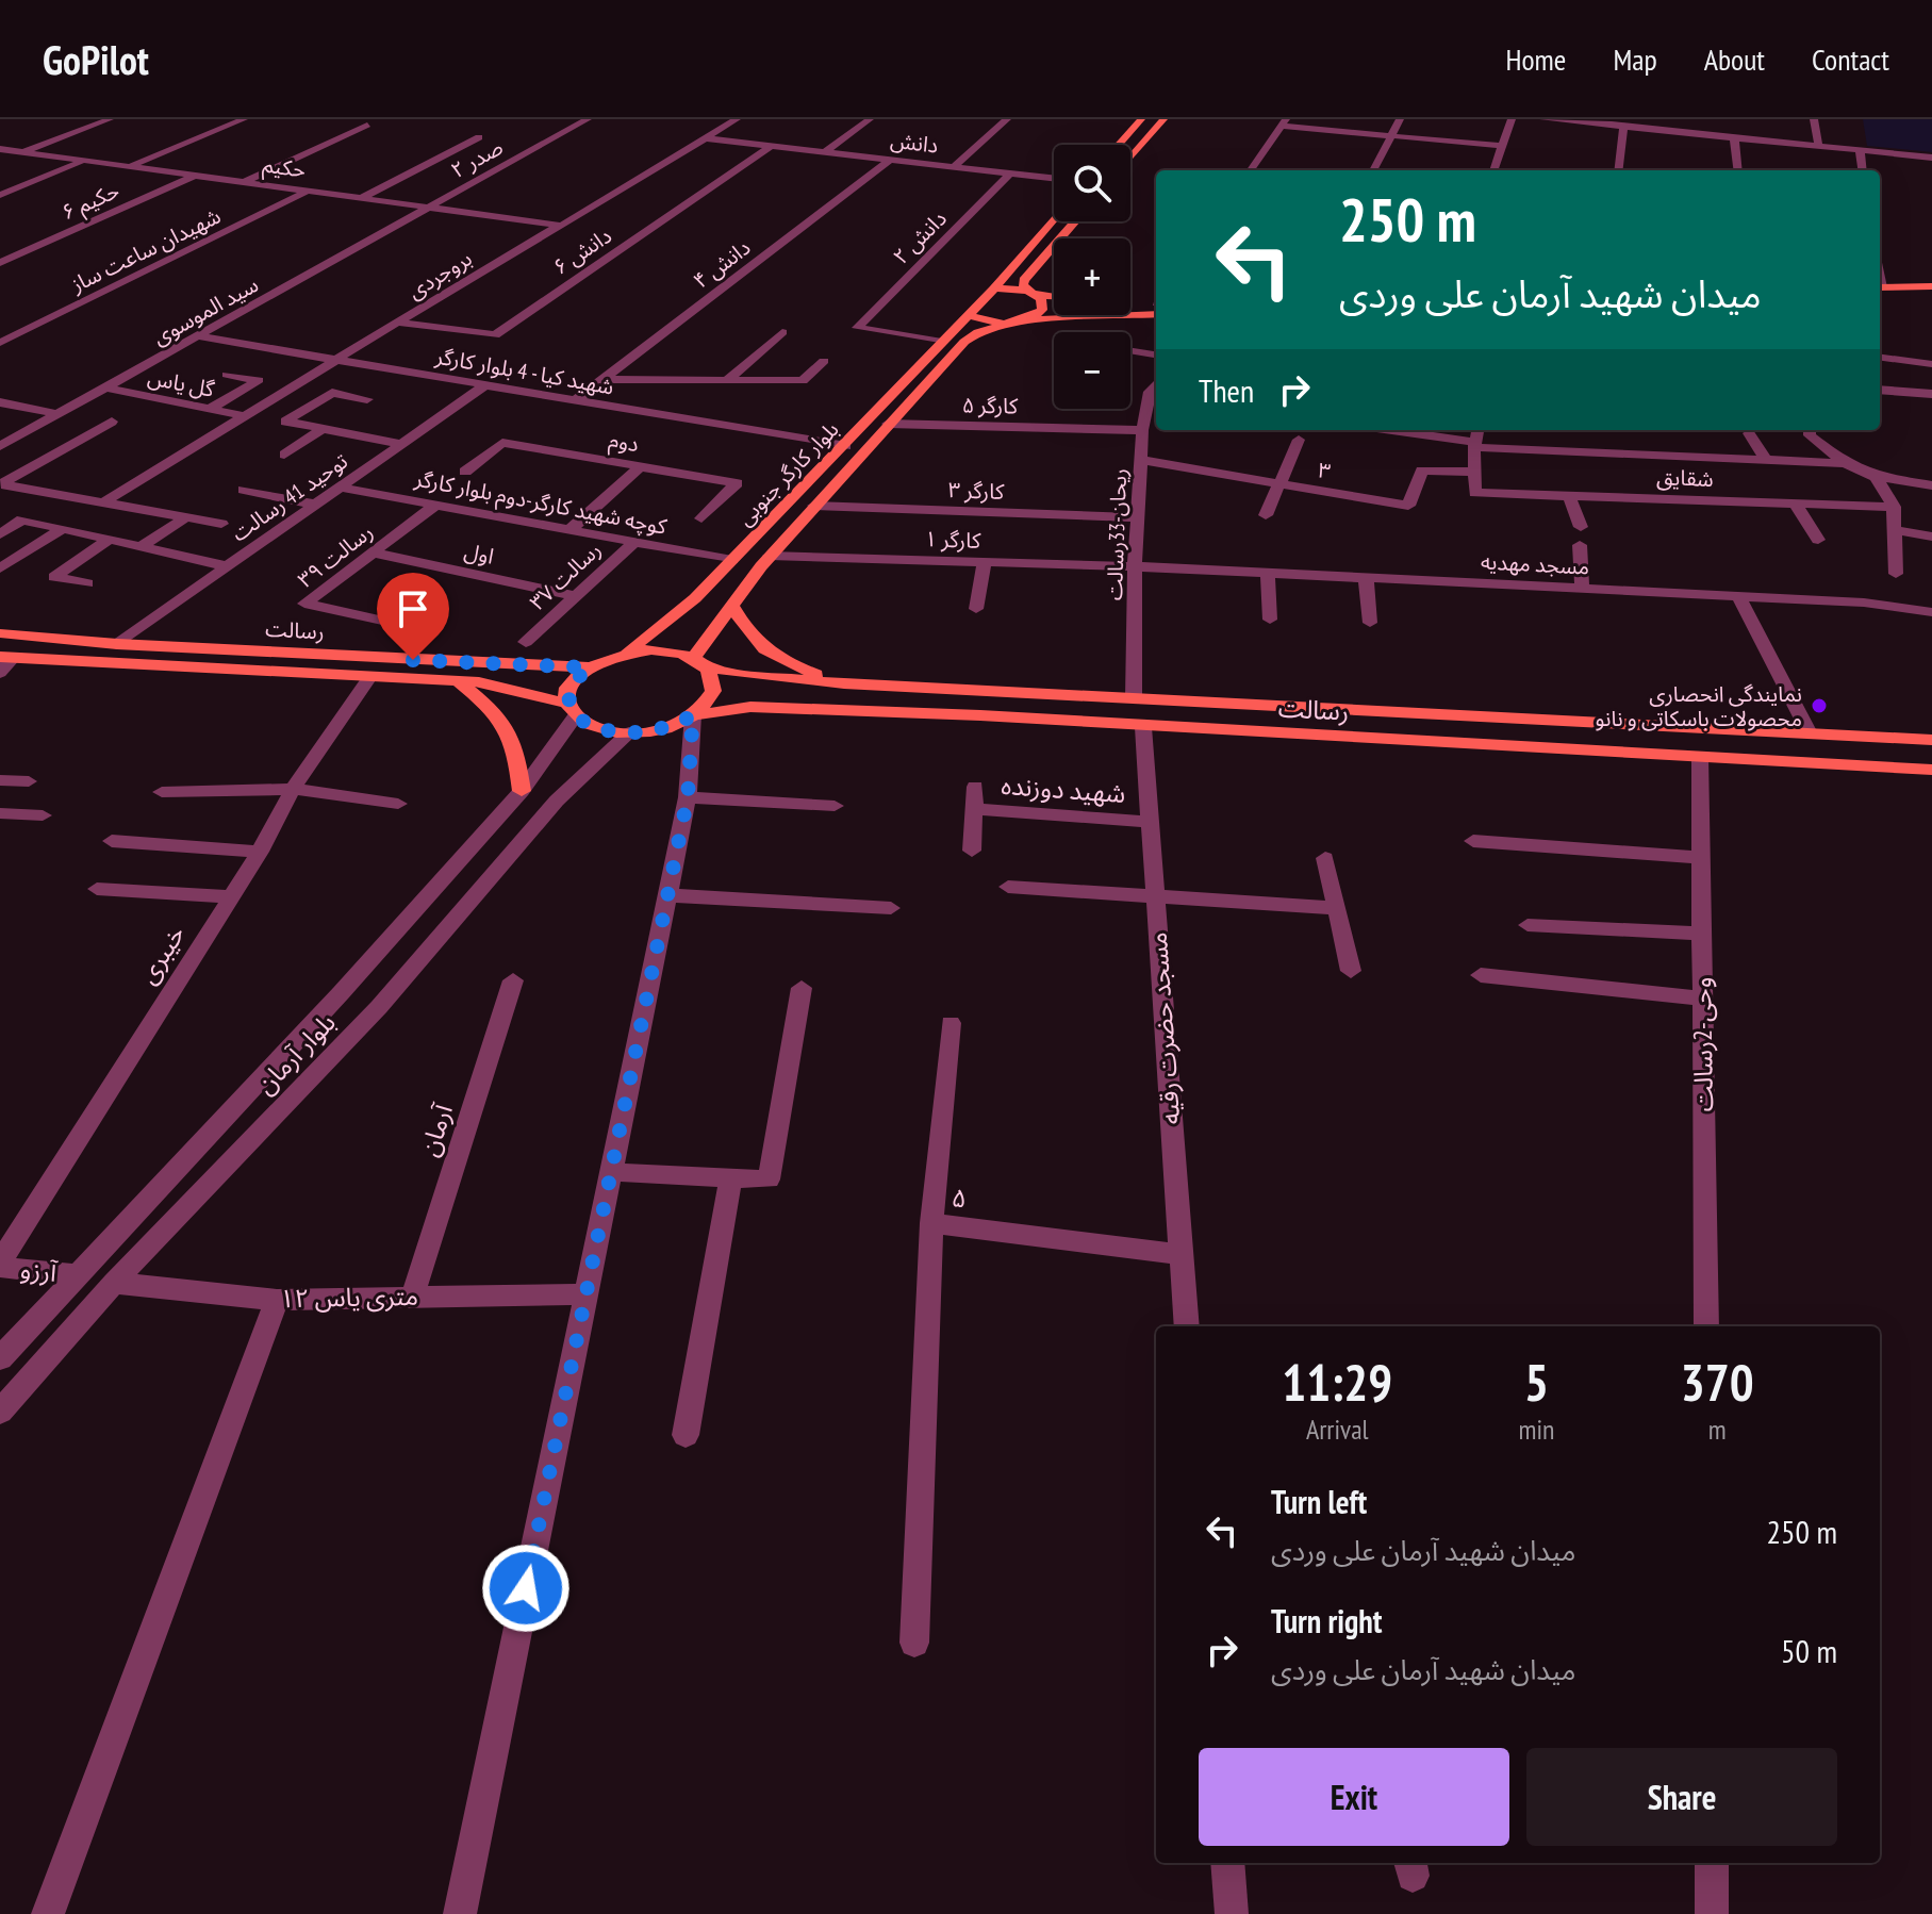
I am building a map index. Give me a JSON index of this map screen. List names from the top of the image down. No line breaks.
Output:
{"streets":{"main road":["بلوار کارگر جنوبی","رسالت"],"street":["دانش","صدر ۲","حکیم","حکیم ۶","دانش ۲","شهیدان ساعت ساز","دانش ۶","دانش ۴","بروجردی","سید الموسوی","شهید کیا - 4 بلوار کارگر","گل یاس","کارگر ۵","دوم","۳","شقایق","کارگر ۳","توحید 41 رسالت","کوچه شهید کارگر-دوم بلوار کارگر","ریحان-33رسالت","کارگر ۱","اول","رسالت ۳۹","مسجد مهدیه","رسالت ۳۷","شهید دوزنده","خیبری","مسجد حضرت رقیه","وحی-2رسالت","بلوار آرمان","آرمان","۵","آرزو","۱۲ متری یاس"]},"crossings":[["دانش","دانش ۲"],["دانش","دانش ۶"],["دانش","دانش ۴"],["دانش","بروجردی"],["صدر ۲","حکیم"],["صدر ۲","سید الموسوی"],["حکیم","حکیم ۶"],["حکیم","شهیدان ساعت ساز"],["حکیم","بروجردی"],["حکیم","سید الموسوی"],["دانش ۲","بلوار کارگر جنوبی"],["دانش ۶","بروجردی"],["دانش ۴","شهید کیا - 4 بلوار کارگر"],["بروجردی","شهید کیا - 4 بلوار کارگر"],["بروجردی","گل یاس"],["سید الموسوی","شهید کیا - 4 بلوار کارگر"],["سید الموسوی","گل یاس"],["شهید کیا - 4 بلوار کارگر","بلوار کارگر جنوبی"],["شهید کیا - 4 بلوار کارگر","توحید 41 رسالت"],["کارگر ۵","بلوار کارگر جنوبی"],["کارگر ۵","ریحان-33رسالت"],["۳","شقایق"],["۳","ریحان-33رسالت"],["بلوار کارگر جنوبی","کارگر ۳"],["بلوار کارگر جنوبی","کوچه شهید کارگر-دوم بلوار کارگر"],["بلوار کارگر جنوبی","کارگر ۱"],["بلوار کارگر جنوبی","رسالت"],["کارگر ۳","ریحان-33رسالت"],["توحید 41 رسالت","کوچه شهید کارگر-دوم بلوار کارگر"],["توحید 41 رسالت","رسالت"],["کوچه شهید کارگر-دوم بلوار کارگر","رسالت ۳۹"],["کوچه شهید کارگر-دوم بلوار کارگر","رسالت ۳۷"],["ریحان-33رسالت","کارگر ۱"],["ریحان-33رسالت","مسجد مهدیه"],["ریحان-33رسالت","رسالت"],["کارگر ۱","مسجد مهدیه"],["اول","رسالت ۳۹"],["اول","رسالت ۳۷"],["رسالت","خیبری"],["رسالت","مسجد حضرت رقیه"],["رسالت","وحی-2رسالت"],["رسالت","بلوار آرمان"],["شهید دوزنده","مسجد حضرت رقیه"],["خیبری","آرزو"],["مسجد حضرت رقیه","۵"],["بلوار آرمان","آرزو"],["بلوار آرمان","۱۲ متری یاس"],["آرمان","۱۲ متری یاس"]],"places":["نمایندگی انحصاری محصولات باسکاتی و نانو"],"page":{"header":"GoPilot","nav":["Home","Map","About","Contact"],"map_buttons":["+","−"],"turn":["250 m","میدان شهید آرمان علی وردی"],"then":"Then","eta":["11:29","Arrival","5","min","370","m"],"list":[{"name":"Turn left","note":"میدان شهید آرمان علی وردی","value":"250 m"},{"name":"Turn right","note":"میدان شهید آرمان علی وردی","value":"50 m"}],"buttons":["Exit","Share"]}}
